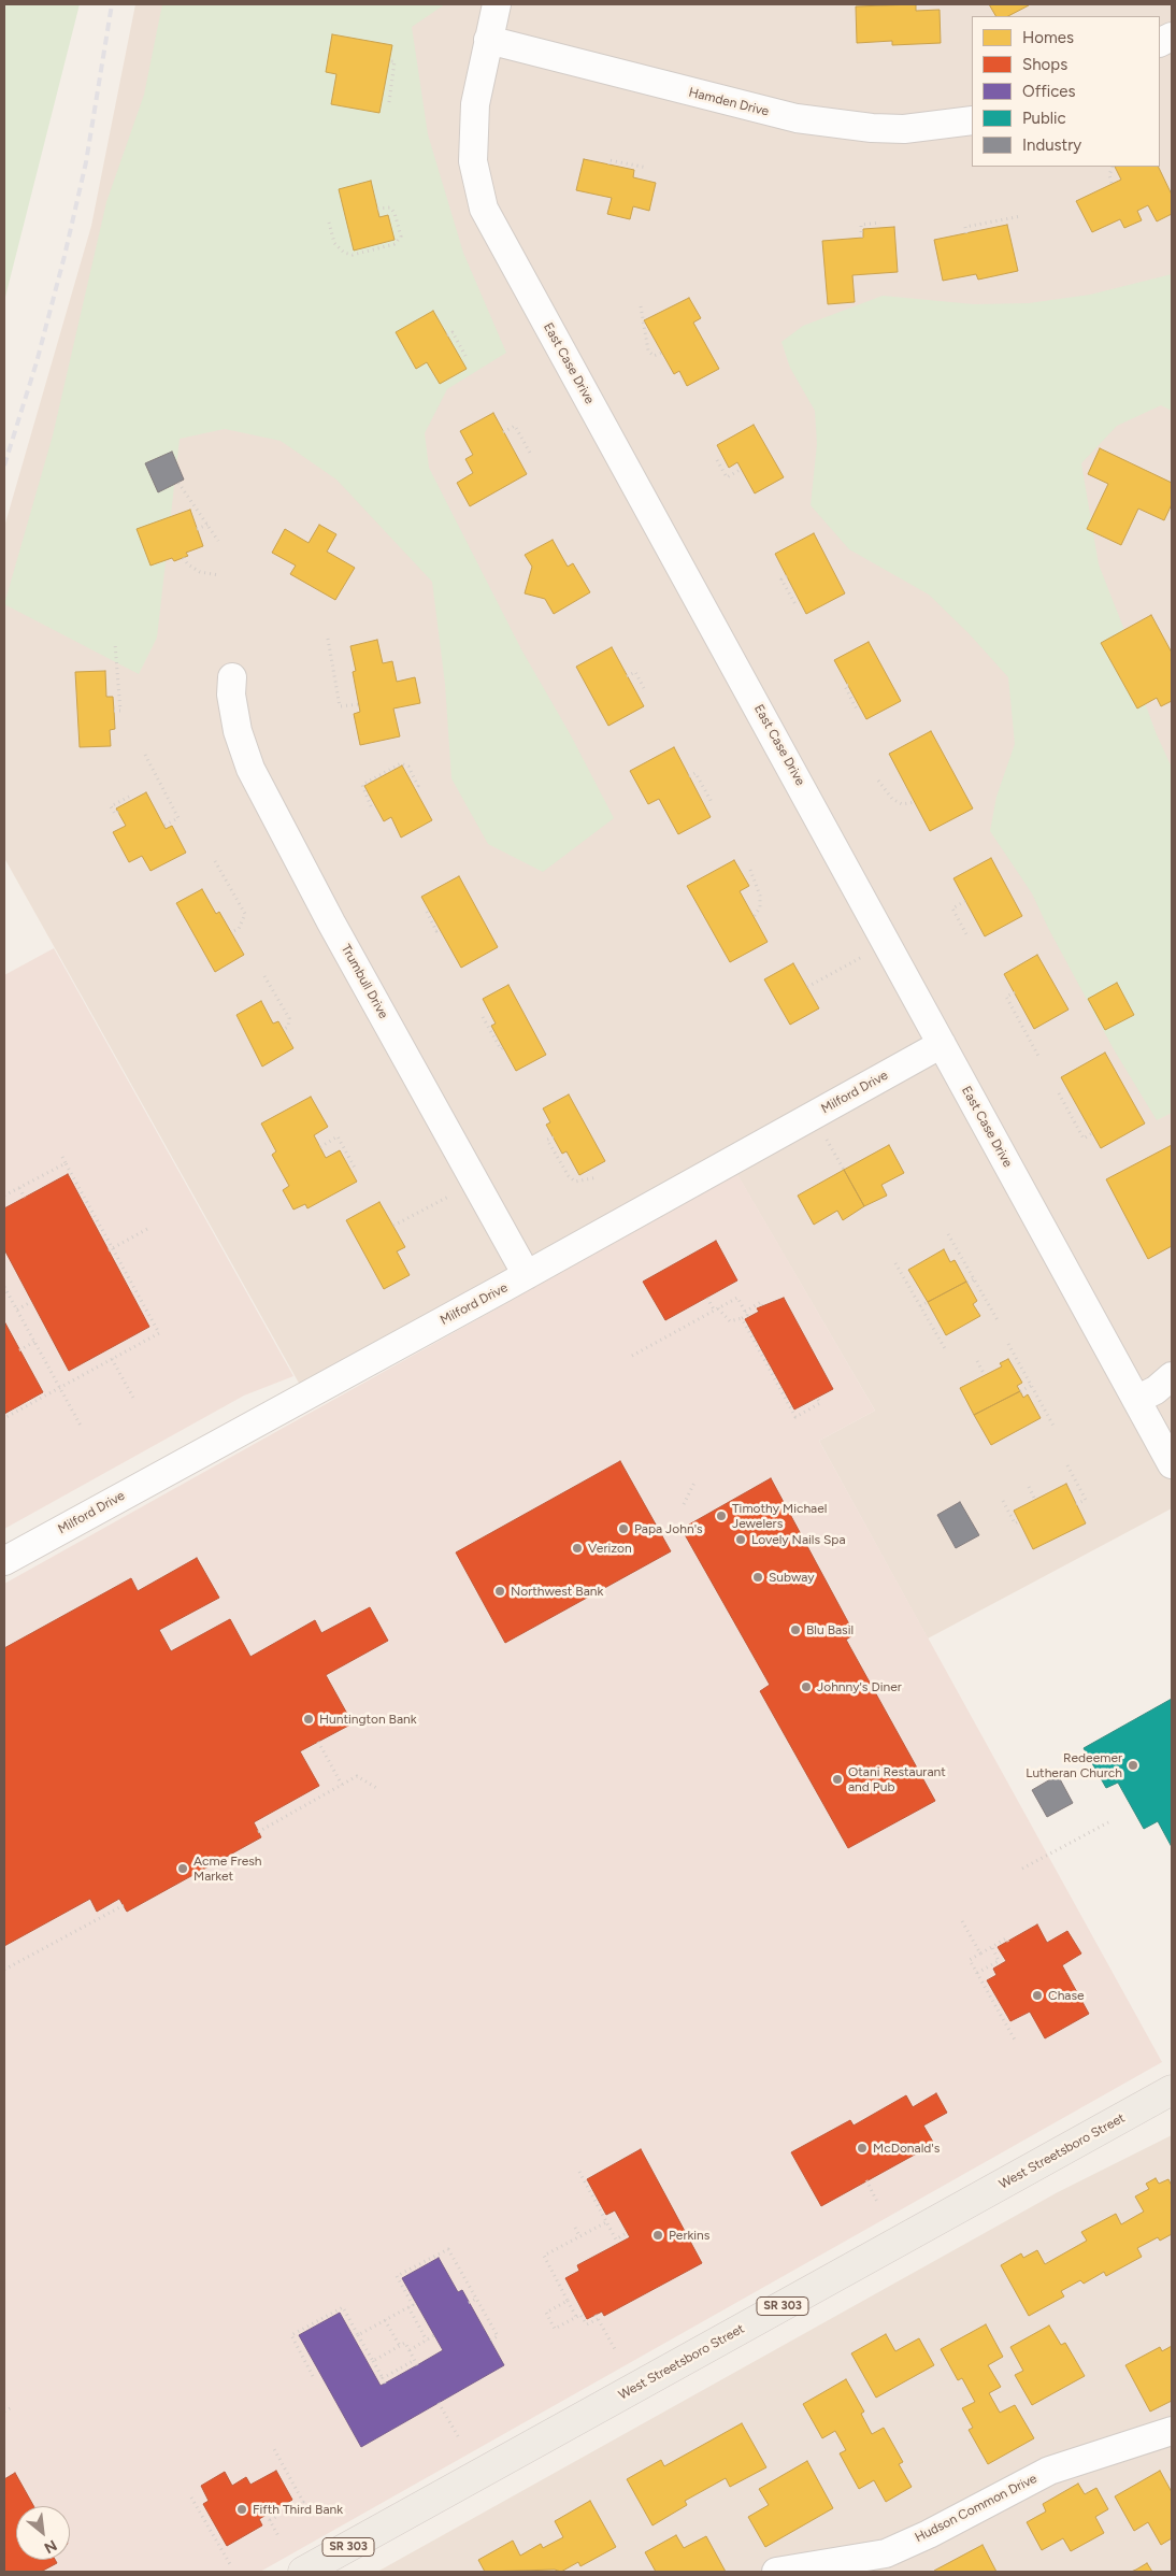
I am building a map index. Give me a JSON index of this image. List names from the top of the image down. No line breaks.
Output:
{"streets":{"main road":["West Streetsboro Street","SR 303"],"street":["Hamden Drive","East Case Drive","Trumbull Drive","Milford Drive","Hudson Common Drive"]},"crossings":[["Hamden Drive","East Case Drive"],["East Case Drive","Milford Drive"],["Trumbull Drive","Milford Drive"]],"places":["Timothy Michael Jewelers","Papa John's","Lovely Nails Spa","Verizon","Subway","Northwest Bank","Blu Basil","Johnny's Diner","Huntington Bank","Redeemer Lutheran Church","Otani Restaurant and Pub","Acme Fresh Market","Chase","McDonald's","Perkins","Fifth Third Bank"],"legend":["Homes","Shops","Offices","Public","Industry"],"north":"bottom right"}
